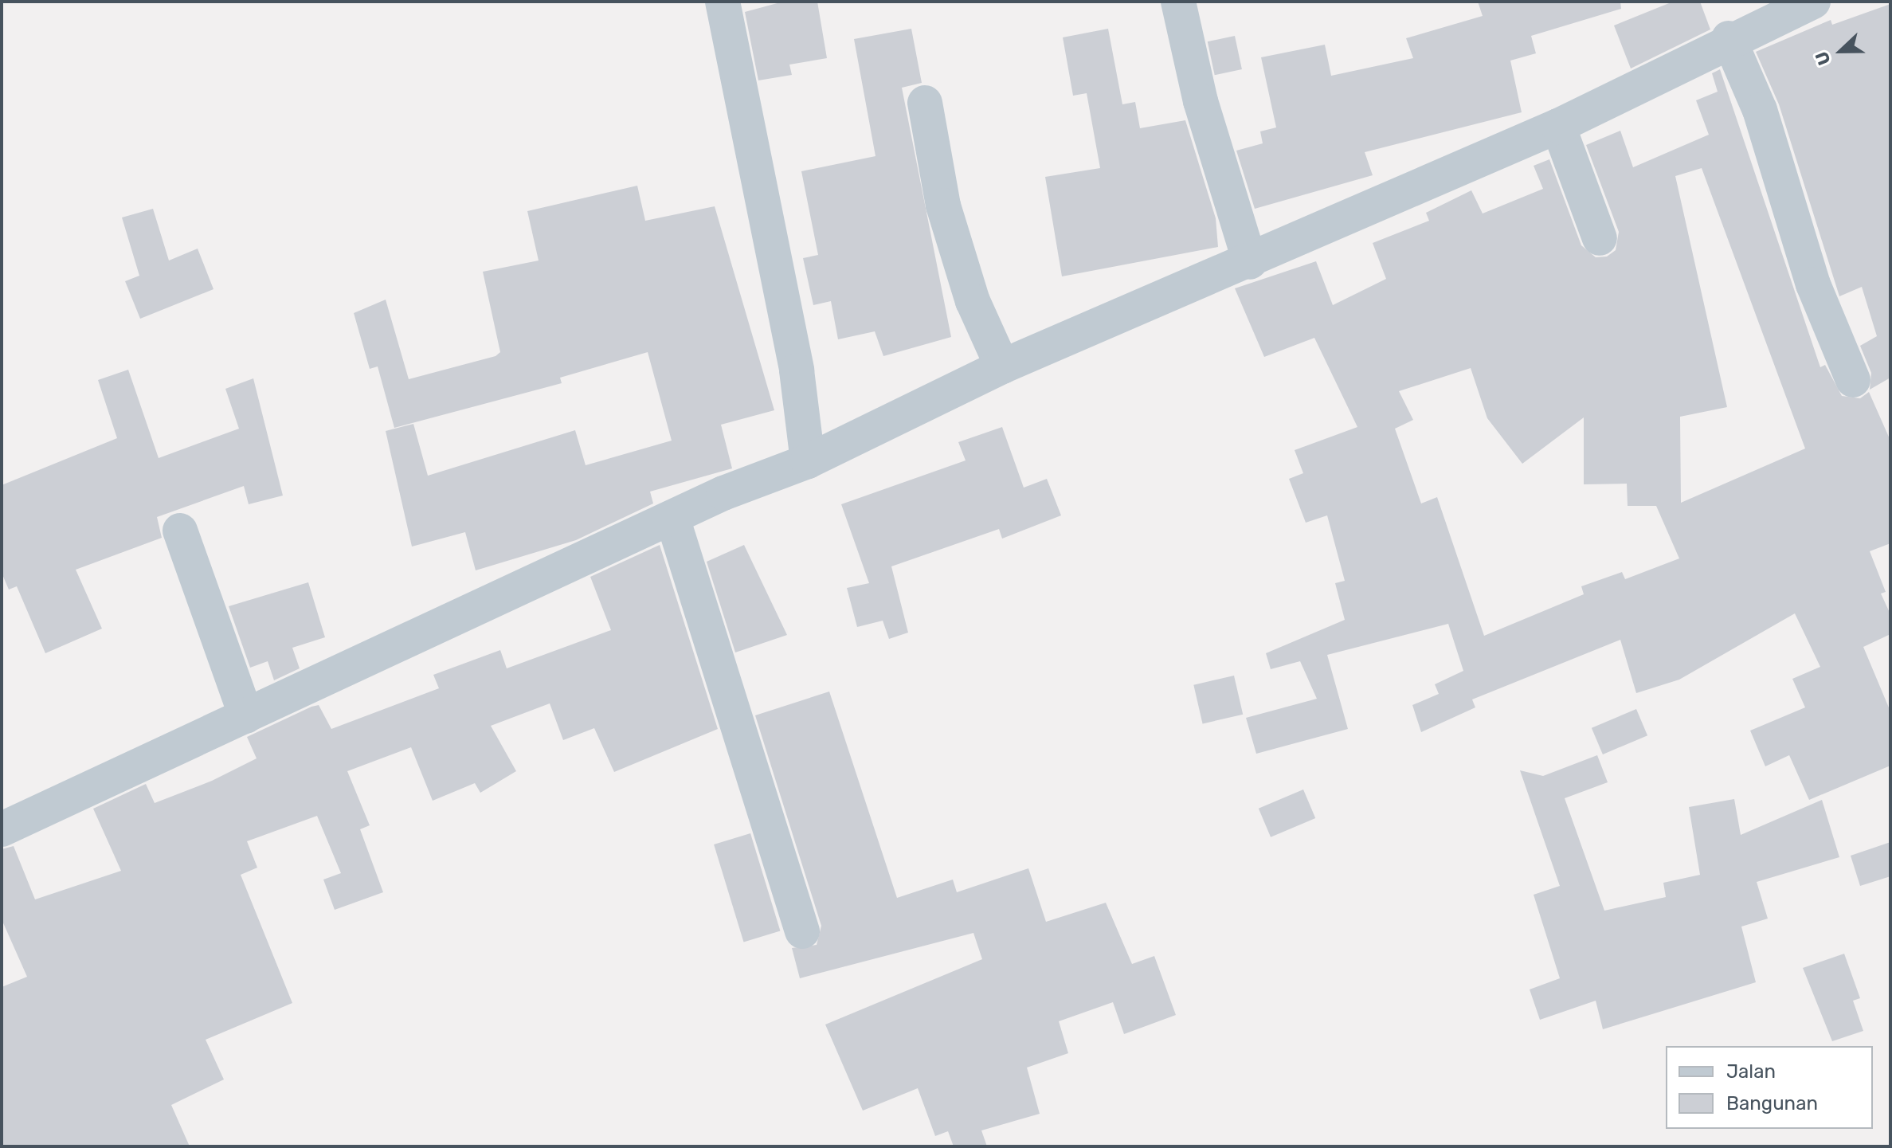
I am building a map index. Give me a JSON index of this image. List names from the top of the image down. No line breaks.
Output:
{"legend":["Jalan","Bangunan"],"north":"left"}
